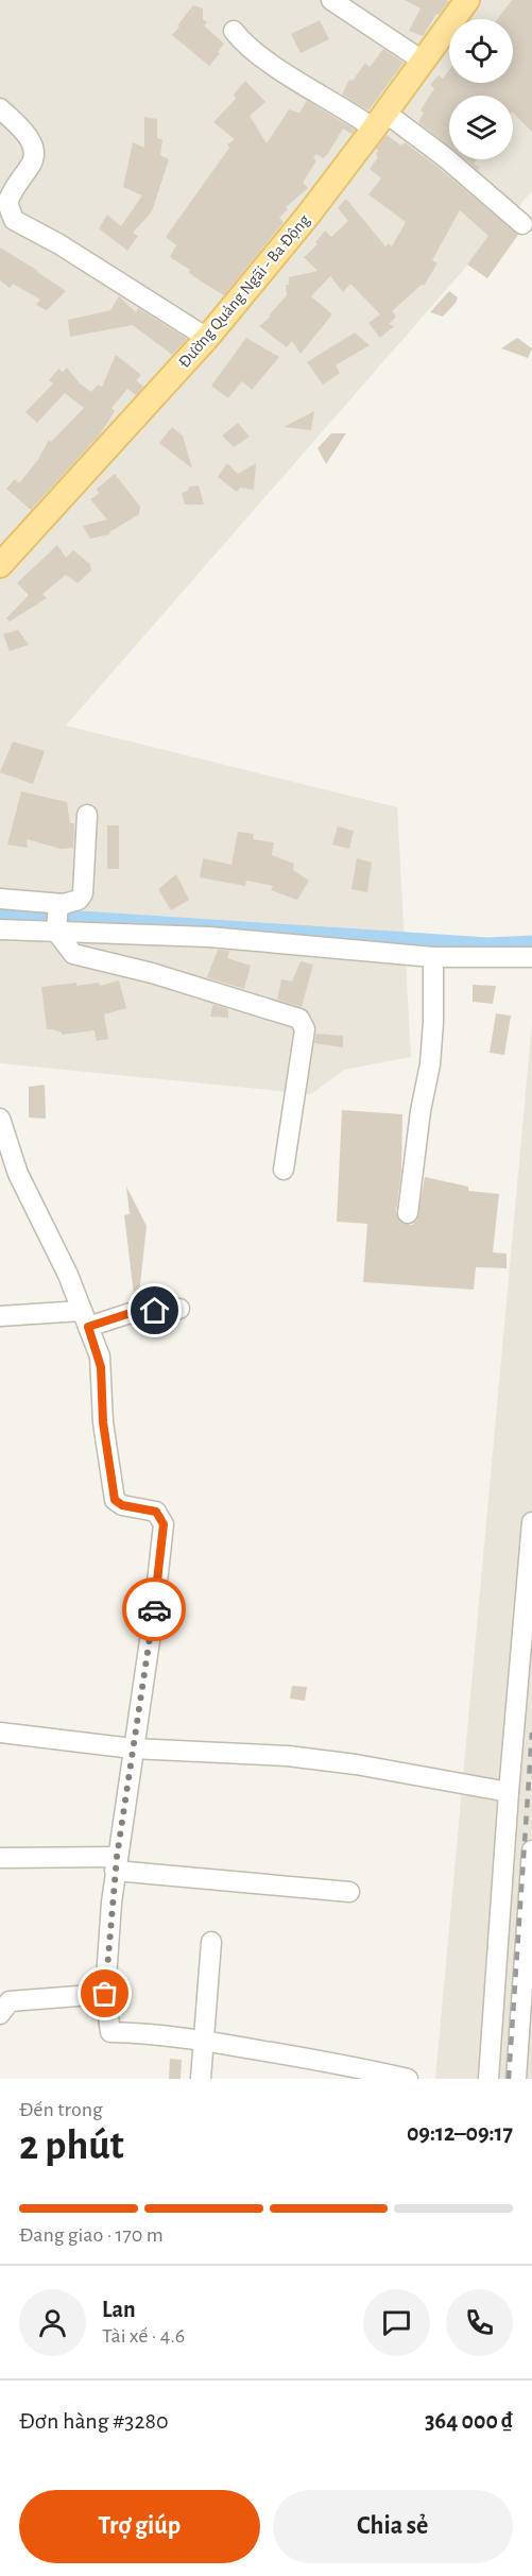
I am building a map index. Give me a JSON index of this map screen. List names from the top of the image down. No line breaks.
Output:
{"streets":{"main road":["Đường Quảng Ngãi - Ba Động"]},"page":{"heading":["2 phút","Đến trong","09:12–09:17"],"panel":["Lan","Tài xế · 4.6","Đơn hàng #3280","364 000 ₫"],"bar":"Đang giao · 170 m","buttons":["Trợ giúp","Chia sẻ"]}}
